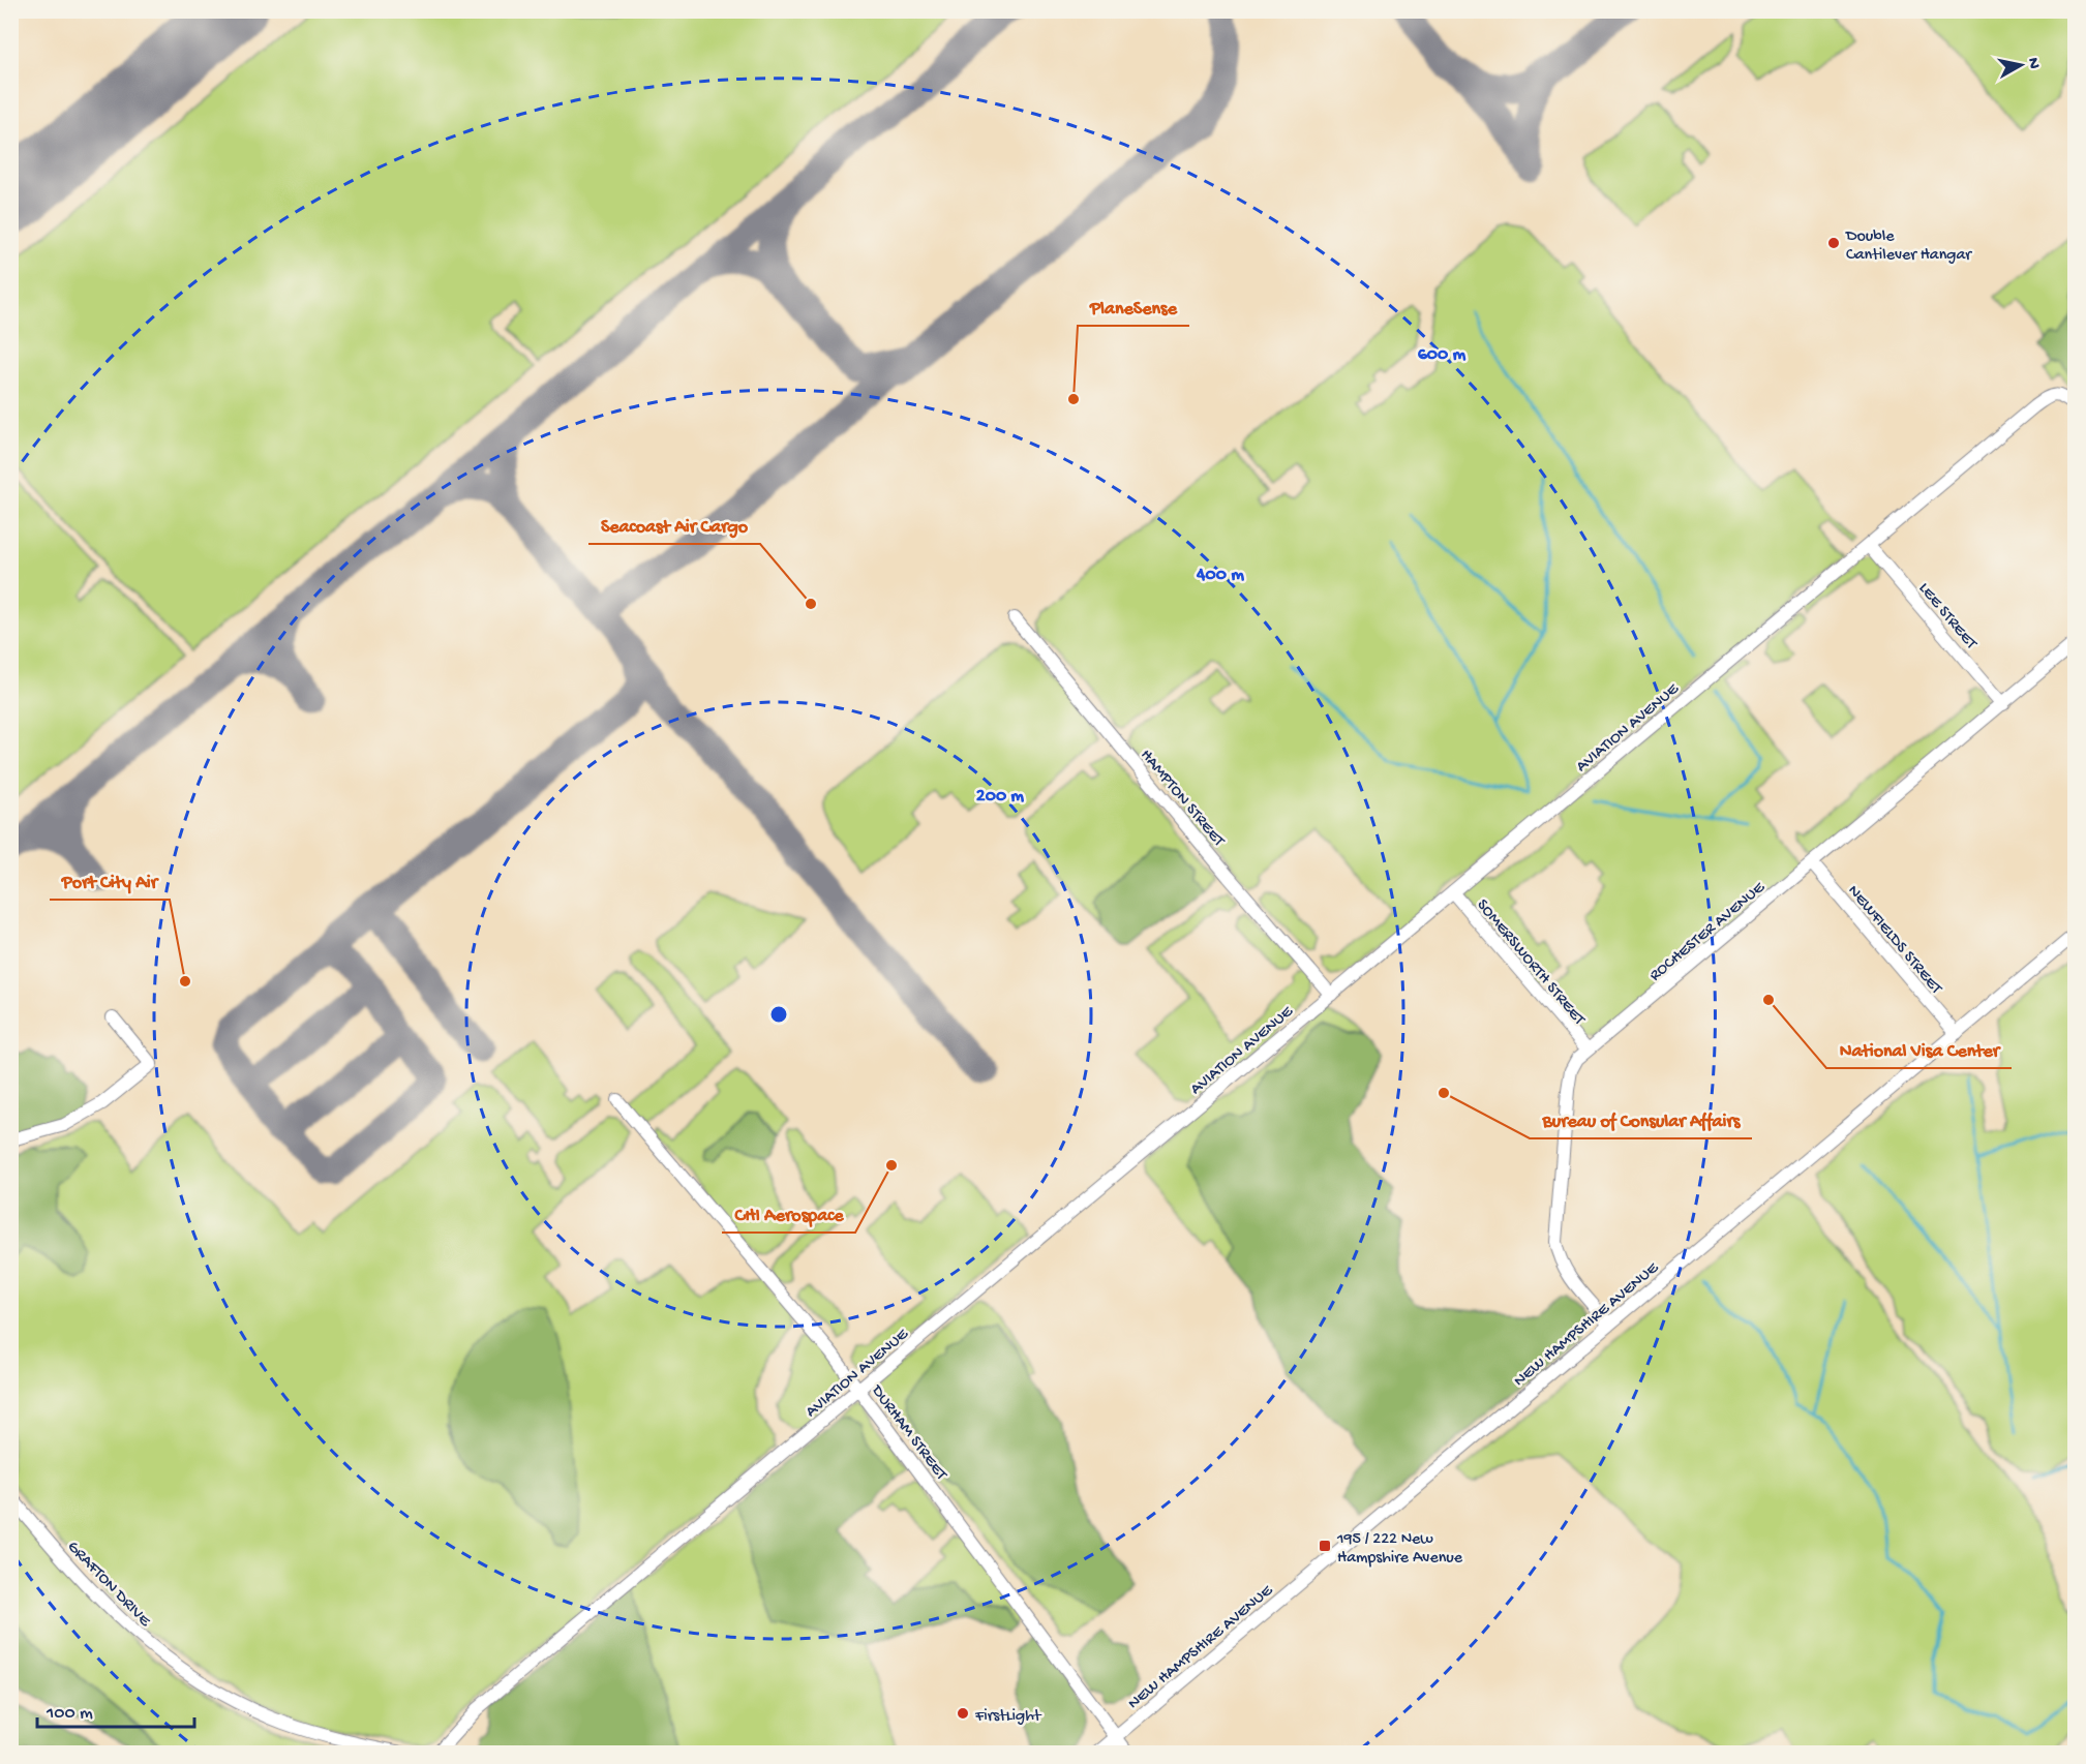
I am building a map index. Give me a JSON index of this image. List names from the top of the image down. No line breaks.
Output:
{"streets":{"street":["LEE STREET","AVIATION AVENUE","HAMPTON STREET","ROCHESTER AVENUE","NEWFIELDS STREET","SOMERSWORTH STREET","NEW HAMPSHIRE AVENUE","DURHAM STREET","GRAFTON DRIVE"]},"crossings":[["LEE STREET","AVIATION AVENUE"],["LEE STREET","ROCHESTER AVENUE"],["AVIATION AVENUE","HAMPTON STREET"],["AVIATION AVENUE","SOMERSWORTH STREET"],["AVIATION AVENUE","DURHAM STREET"],["ROCHESTER AVENUE","NEWFIELDS STREET"],["ROCHESTER AVENUE","SOMERSWORTH STREET"],["ROCHESTER AVENUE","NEW HAMPSHIRE AVENUE"],["NEWFIELDS STREET","NEW HAMPSHIRE AVENUE"],["NEW HAMPSHIRE AVENUE","DURHAM STREET"]],"places":{"other":["Double Cantilever Hangar","PlaneSense","Seacoast Air Cargo","Port City Air","National Visa Center","Bureau of Consular Affairs","CHI Aerospace","FirstLight"],"transit":["195 / 222 New Hampshire Avenue"]},"scale_bar":"100 m","north":"right","rings":["600 m","400 m","200 m"]}
